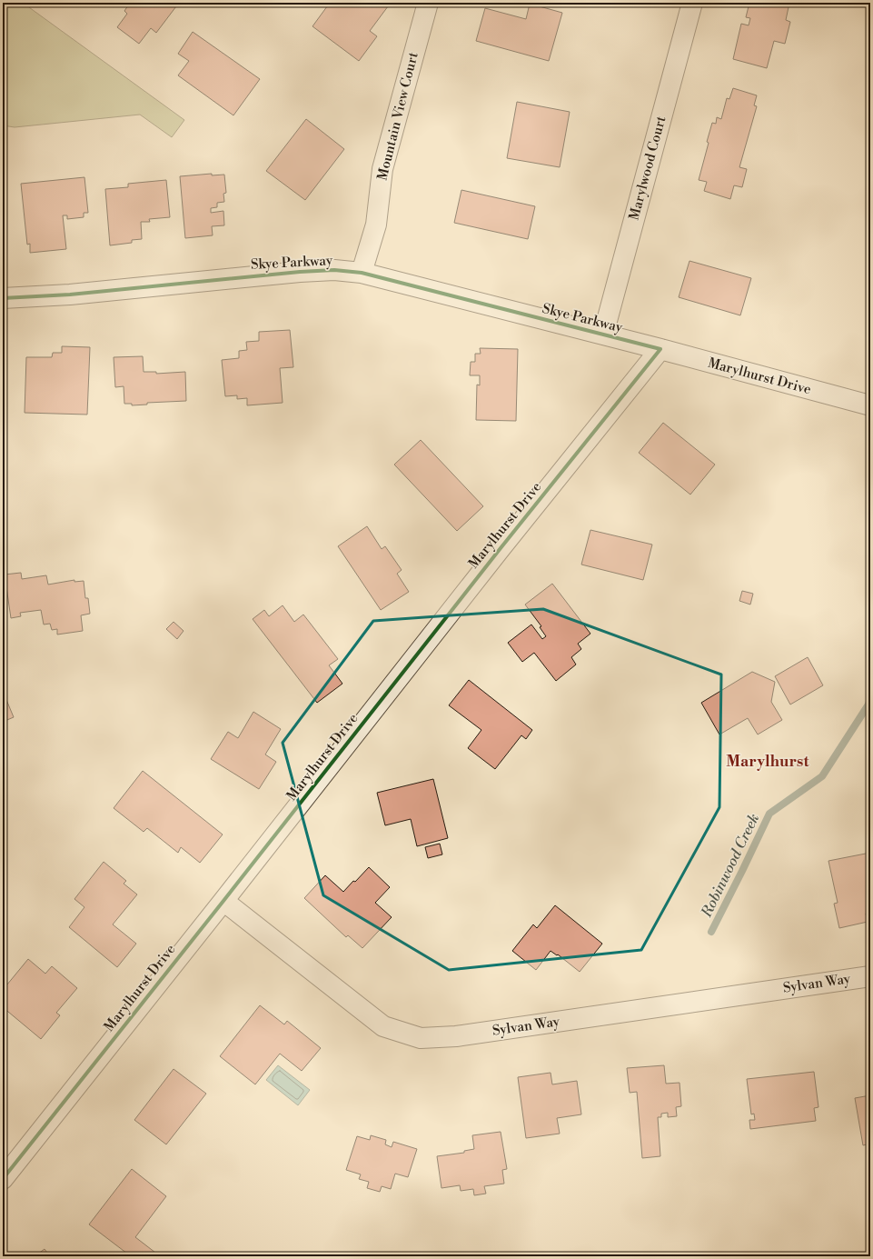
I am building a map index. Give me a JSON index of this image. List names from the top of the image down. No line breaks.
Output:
{"streets":{"street":["Mountain View Court","Marylwood Court","Skye Parkway","Marylhurst Drive","Sylvan Way"]},"crossings":[["Mountain View Court","Skye Parkway"],["Marylwood Court","Skye Parkway"],["Skye Parkway","Marylhurst Drive"],["Marylhurst Drive","Sylvan Way"]],"districts":["Marylhurst"],"water":["Robinwood Creek"]}
